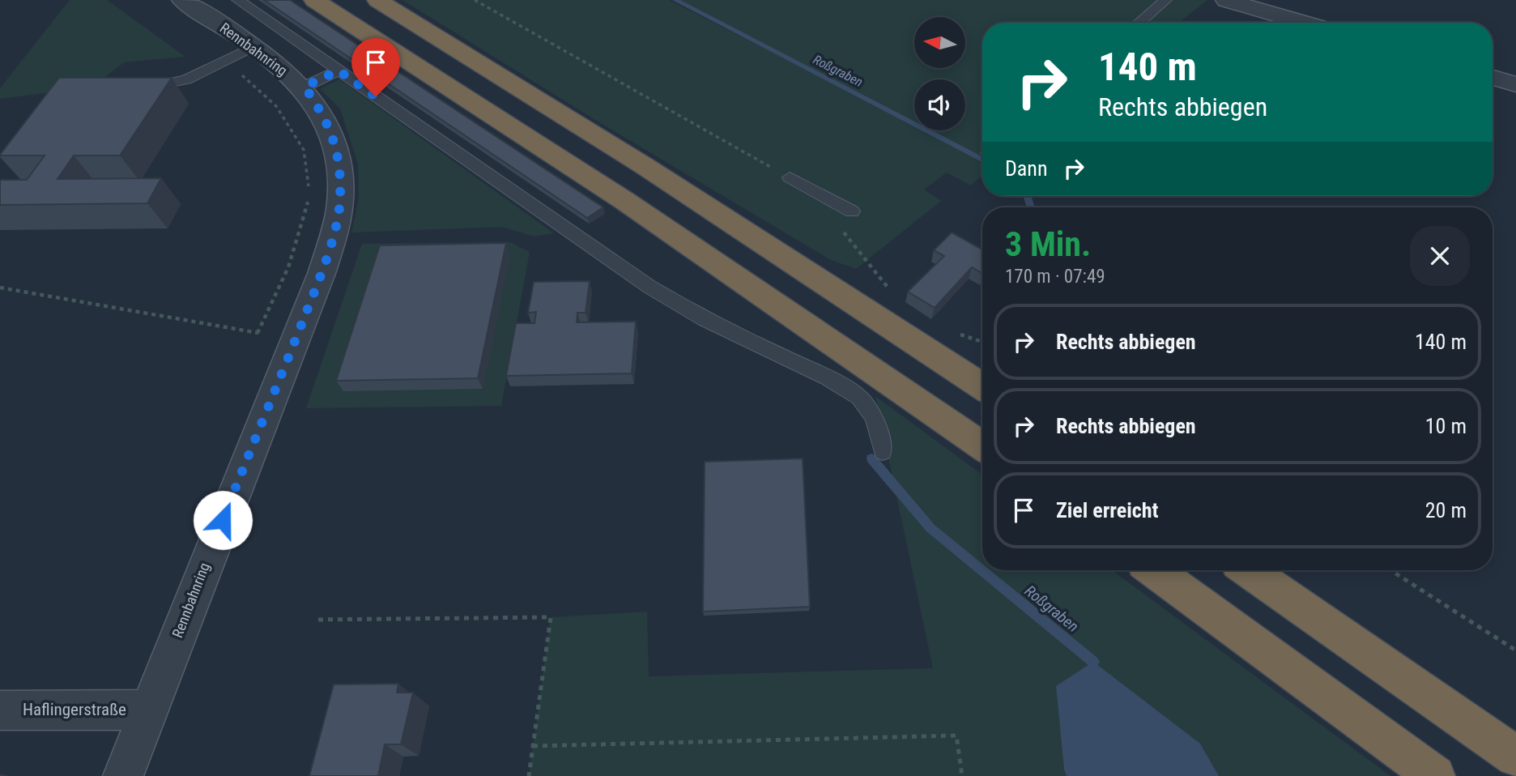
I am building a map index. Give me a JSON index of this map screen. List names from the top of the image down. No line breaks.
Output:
{"streets":{"street":["Rennbahnring","Haflingerstraße"]},"crossings":[["Rennbahnring","Haflingerstraße"]],"water":["Roßgraben"],"north":"left","page":{"turn":["140 m","Rechts abbiegen"],"then":"Dann","heading":["3 Min.","170 m · 07:49"],"list":[{"name":"Rechts abbiegen","value":"140 m"},{"name":"Rechts abbiegen","value":"10 m"},{"name":"Ziel erreicht","value":"20 m"}]}}
